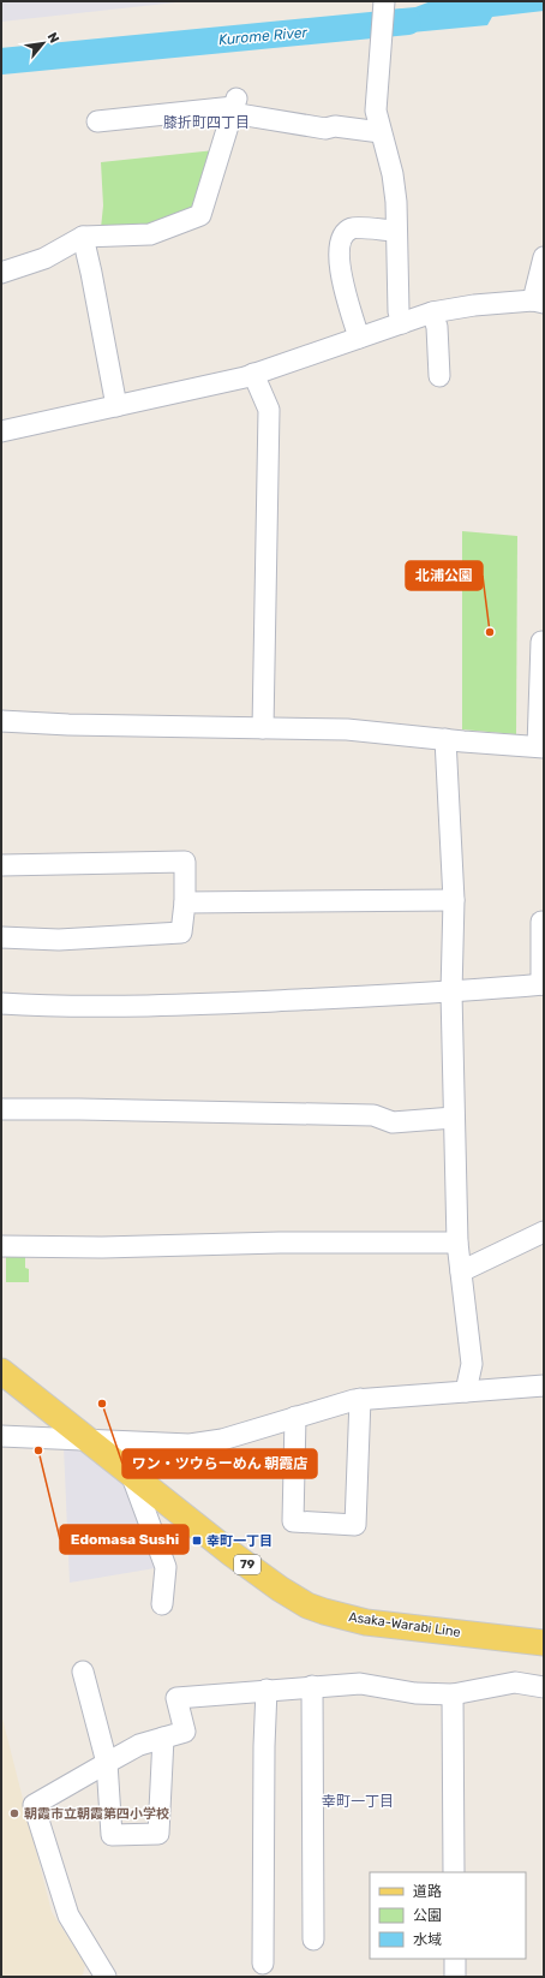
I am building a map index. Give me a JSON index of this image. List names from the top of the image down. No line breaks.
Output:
{"streets":{"main road":["79","Asaka-Warabi Line"]},"districts":["膝折町四丁目","幸町一丁目"],"water":["Kurome River"],"places":{"other":["北浦公園","ワン・ツウらーめん 朝霞店","Edomasa Sushi","朝霞市立朝霞第四小学校"],"transit":["幸町一丁目"]},"legend":["道路","公園","水域"],"north":"top right"}
